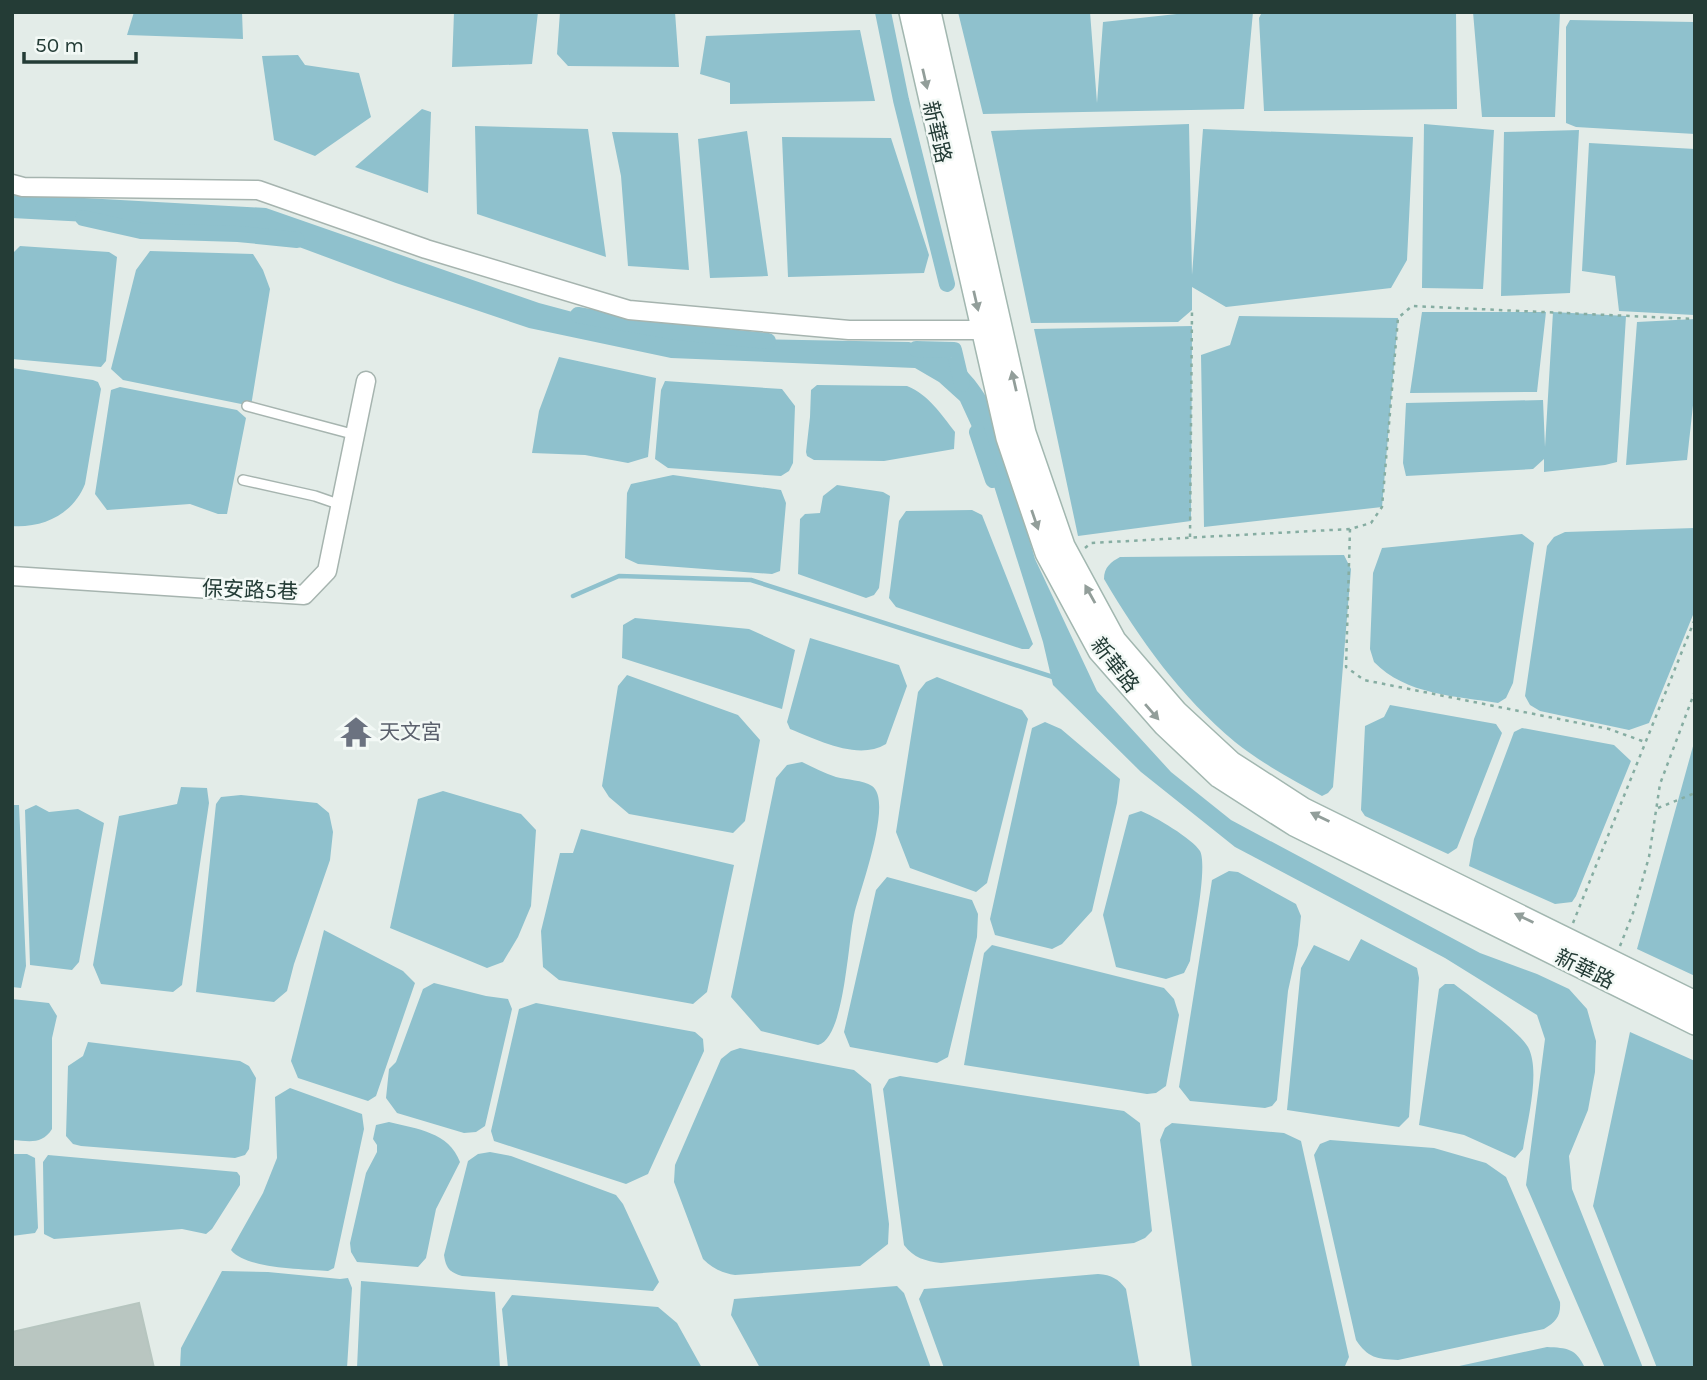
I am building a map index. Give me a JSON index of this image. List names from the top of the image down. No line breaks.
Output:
{"streets":{"street":["新華路","保安路5巷"]},"places":{"temple":["天文宮"]},"scale_bar":"50 m"}
